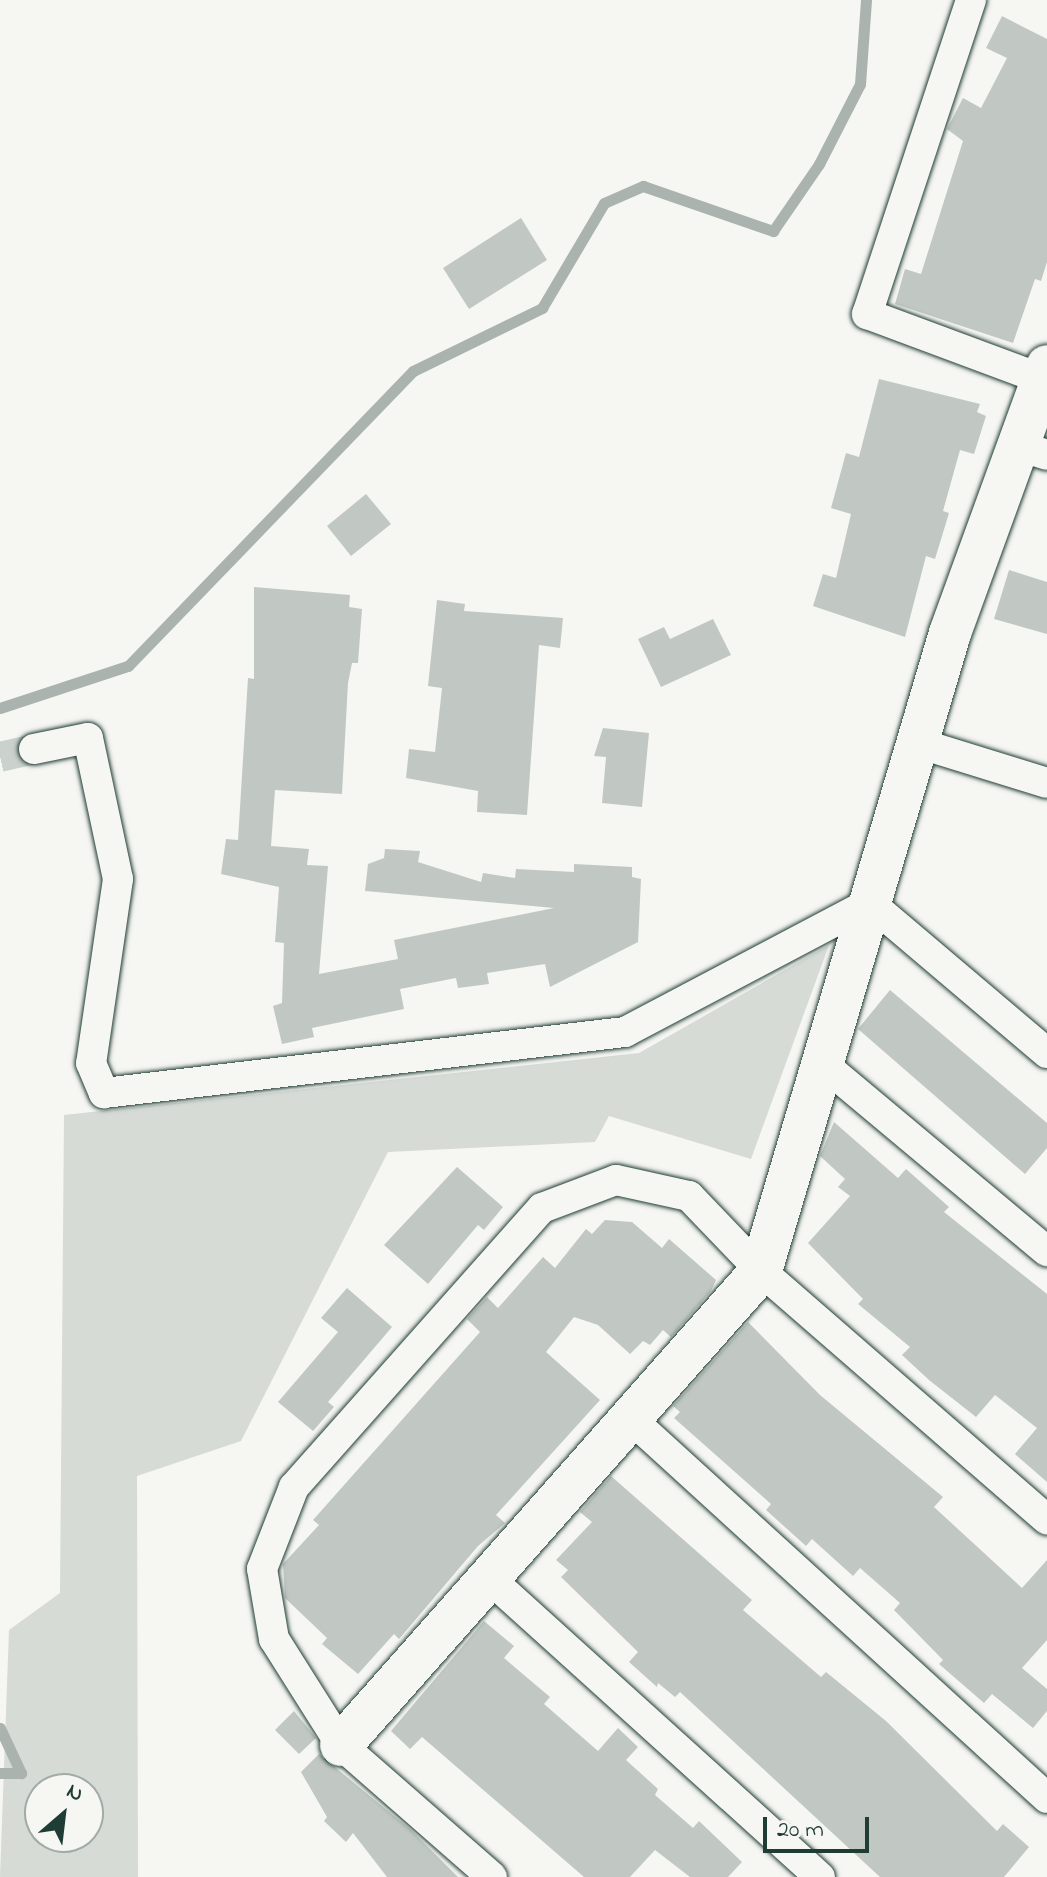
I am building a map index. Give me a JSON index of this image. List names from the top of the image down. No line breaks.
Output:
{"scale_bar":"20 m","north":"top right"}
